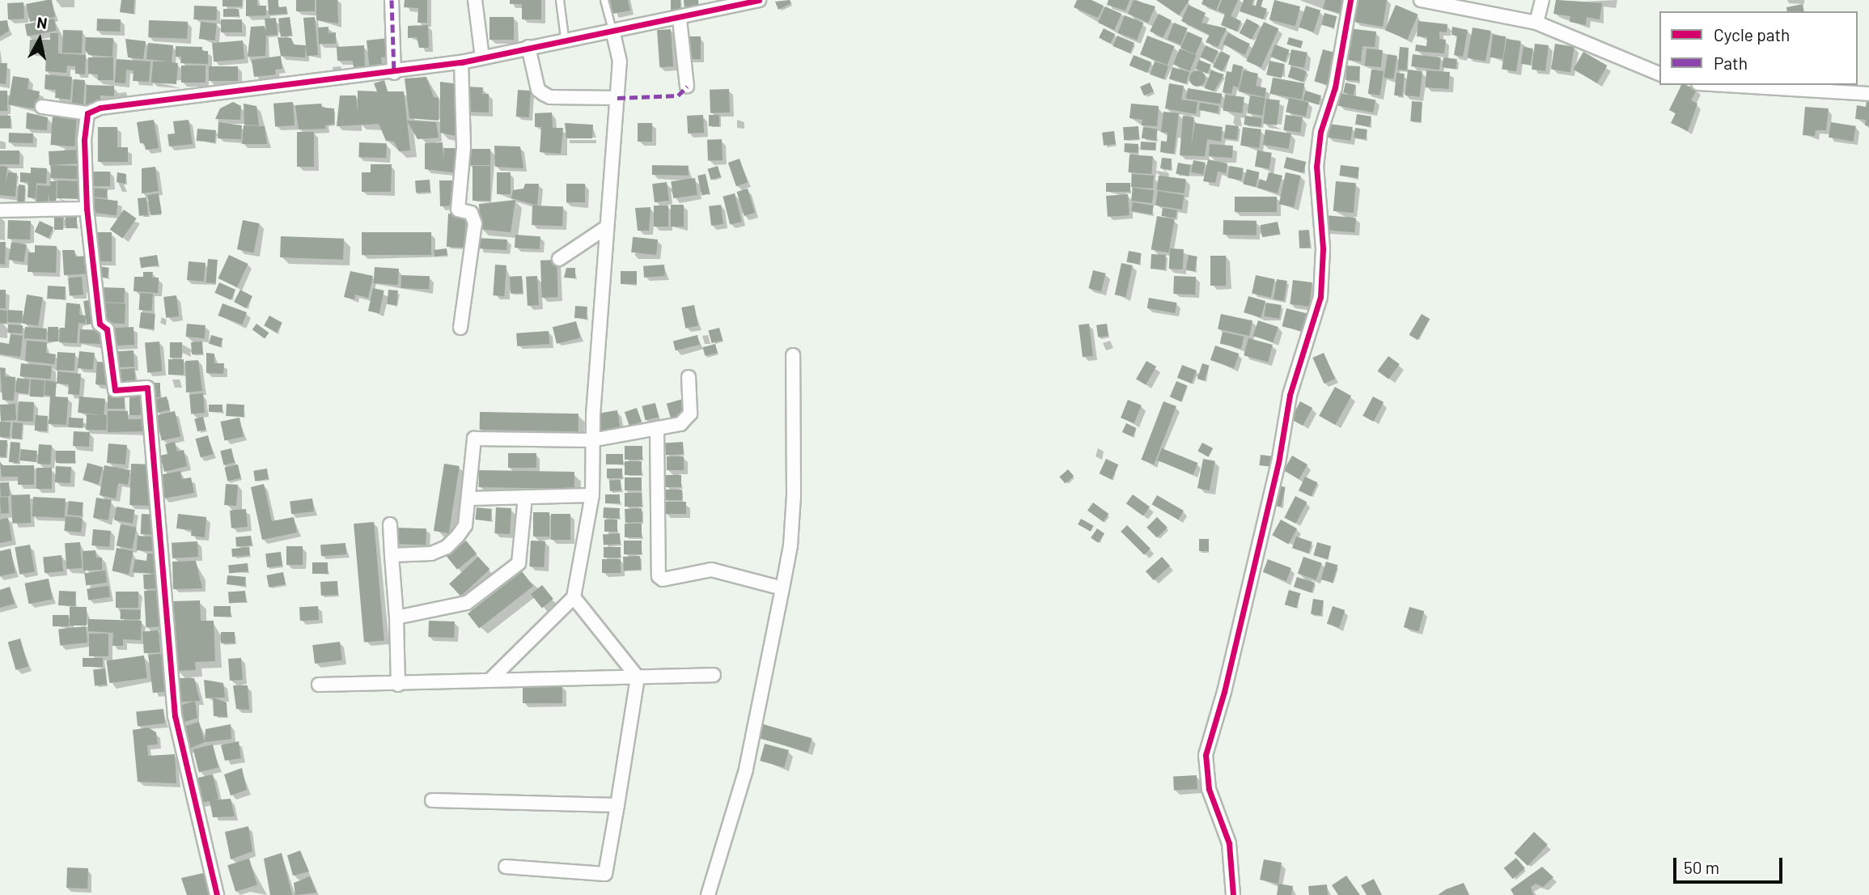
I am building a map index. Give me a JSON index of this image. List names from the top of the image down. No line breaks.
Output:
{"legend":["Cycle path","Path"],"scale_bar":"50 m","north":"top"}
